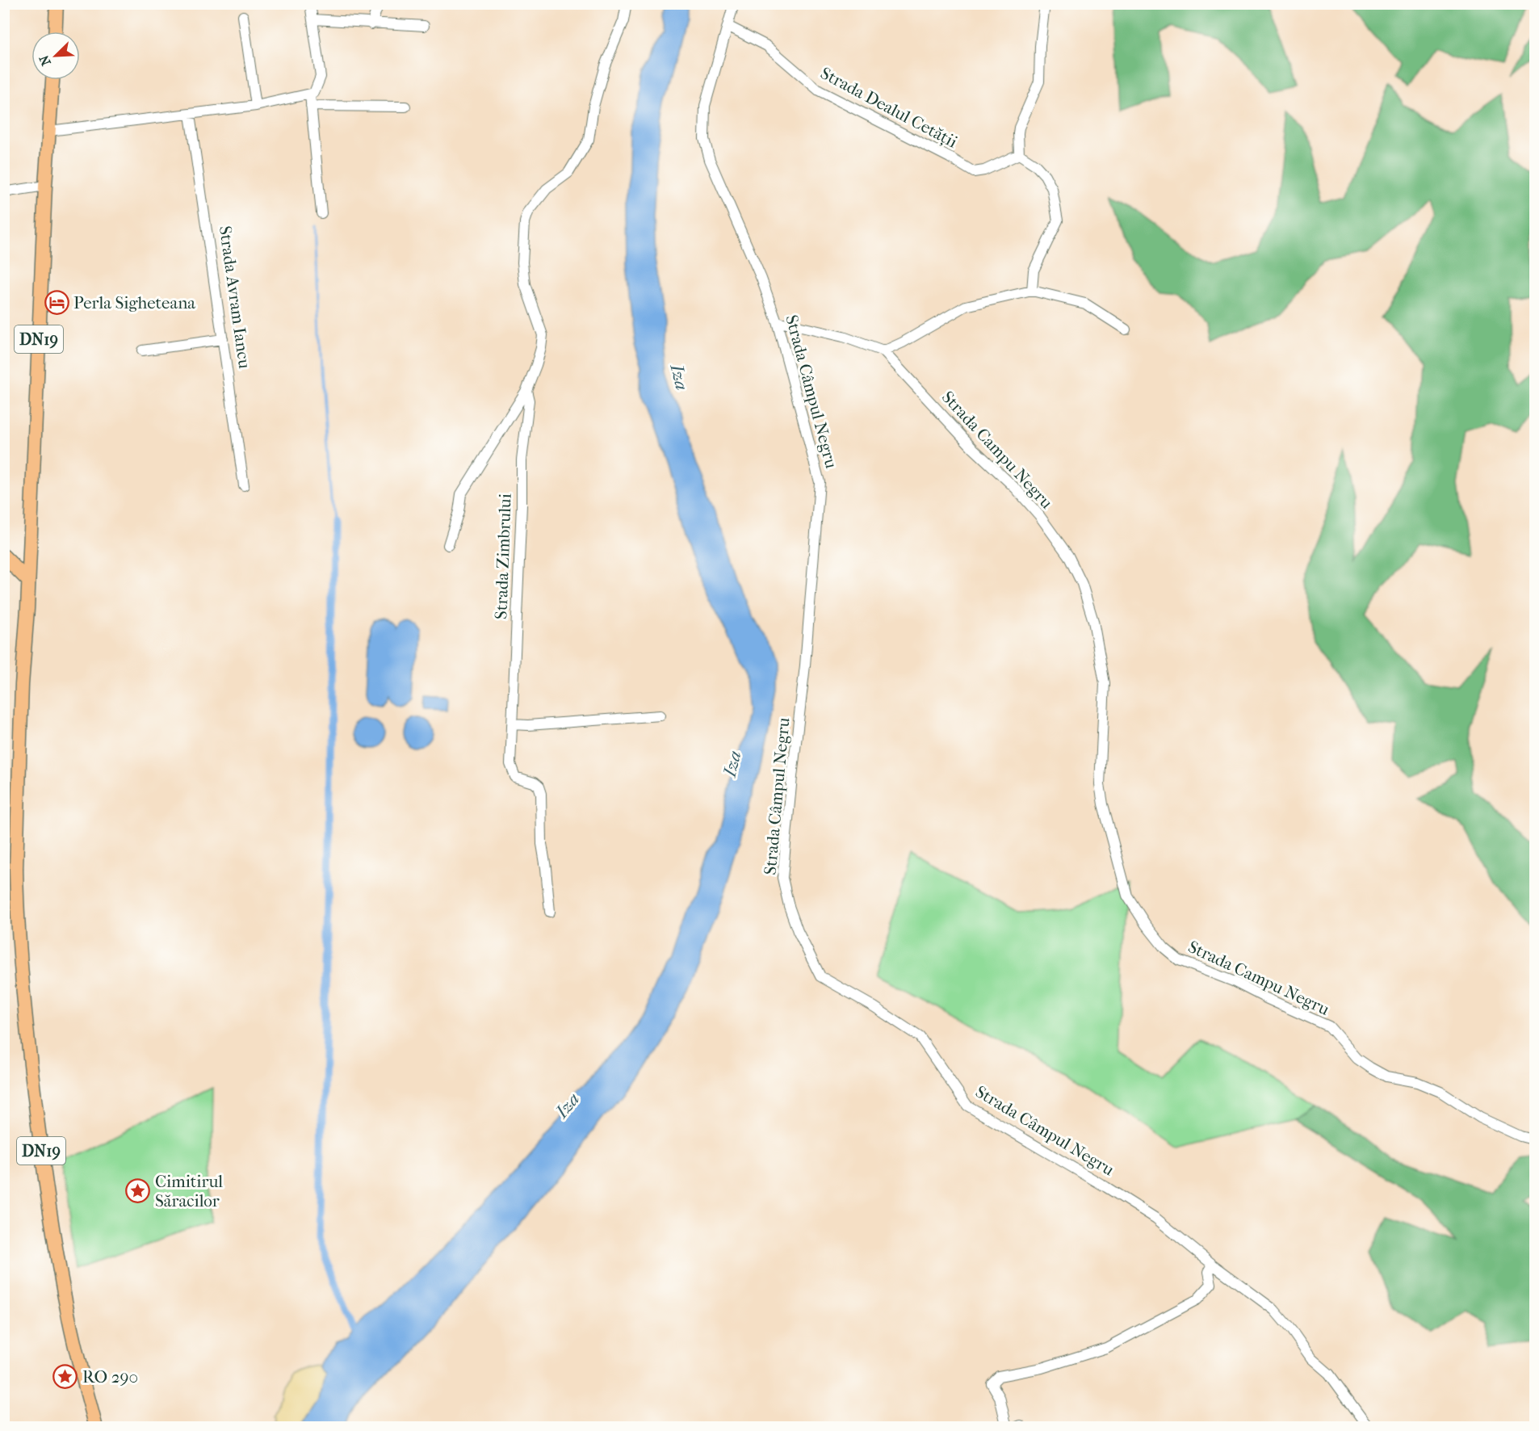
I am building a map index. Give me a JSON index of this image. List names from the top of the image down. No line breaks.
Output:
{"streets":{"main road":["DN19"],"street":["Strada Dealul Cetății","Strada Avram Iancu","Strada Câmpul Negru","Strada Campu Negru","Strada Zimbrului"]},"crossings":[["Strada Dealul Cetății","Strada Câmpul Negru"],["Strada Câmpul Negru","Strada Campu Negru"]],"water":["Iza"],"places":{"hotel":["Perla Sigheteana"],"place":["Cimitirul Săracilor","RO 290"]},"north":"bottom left"}
